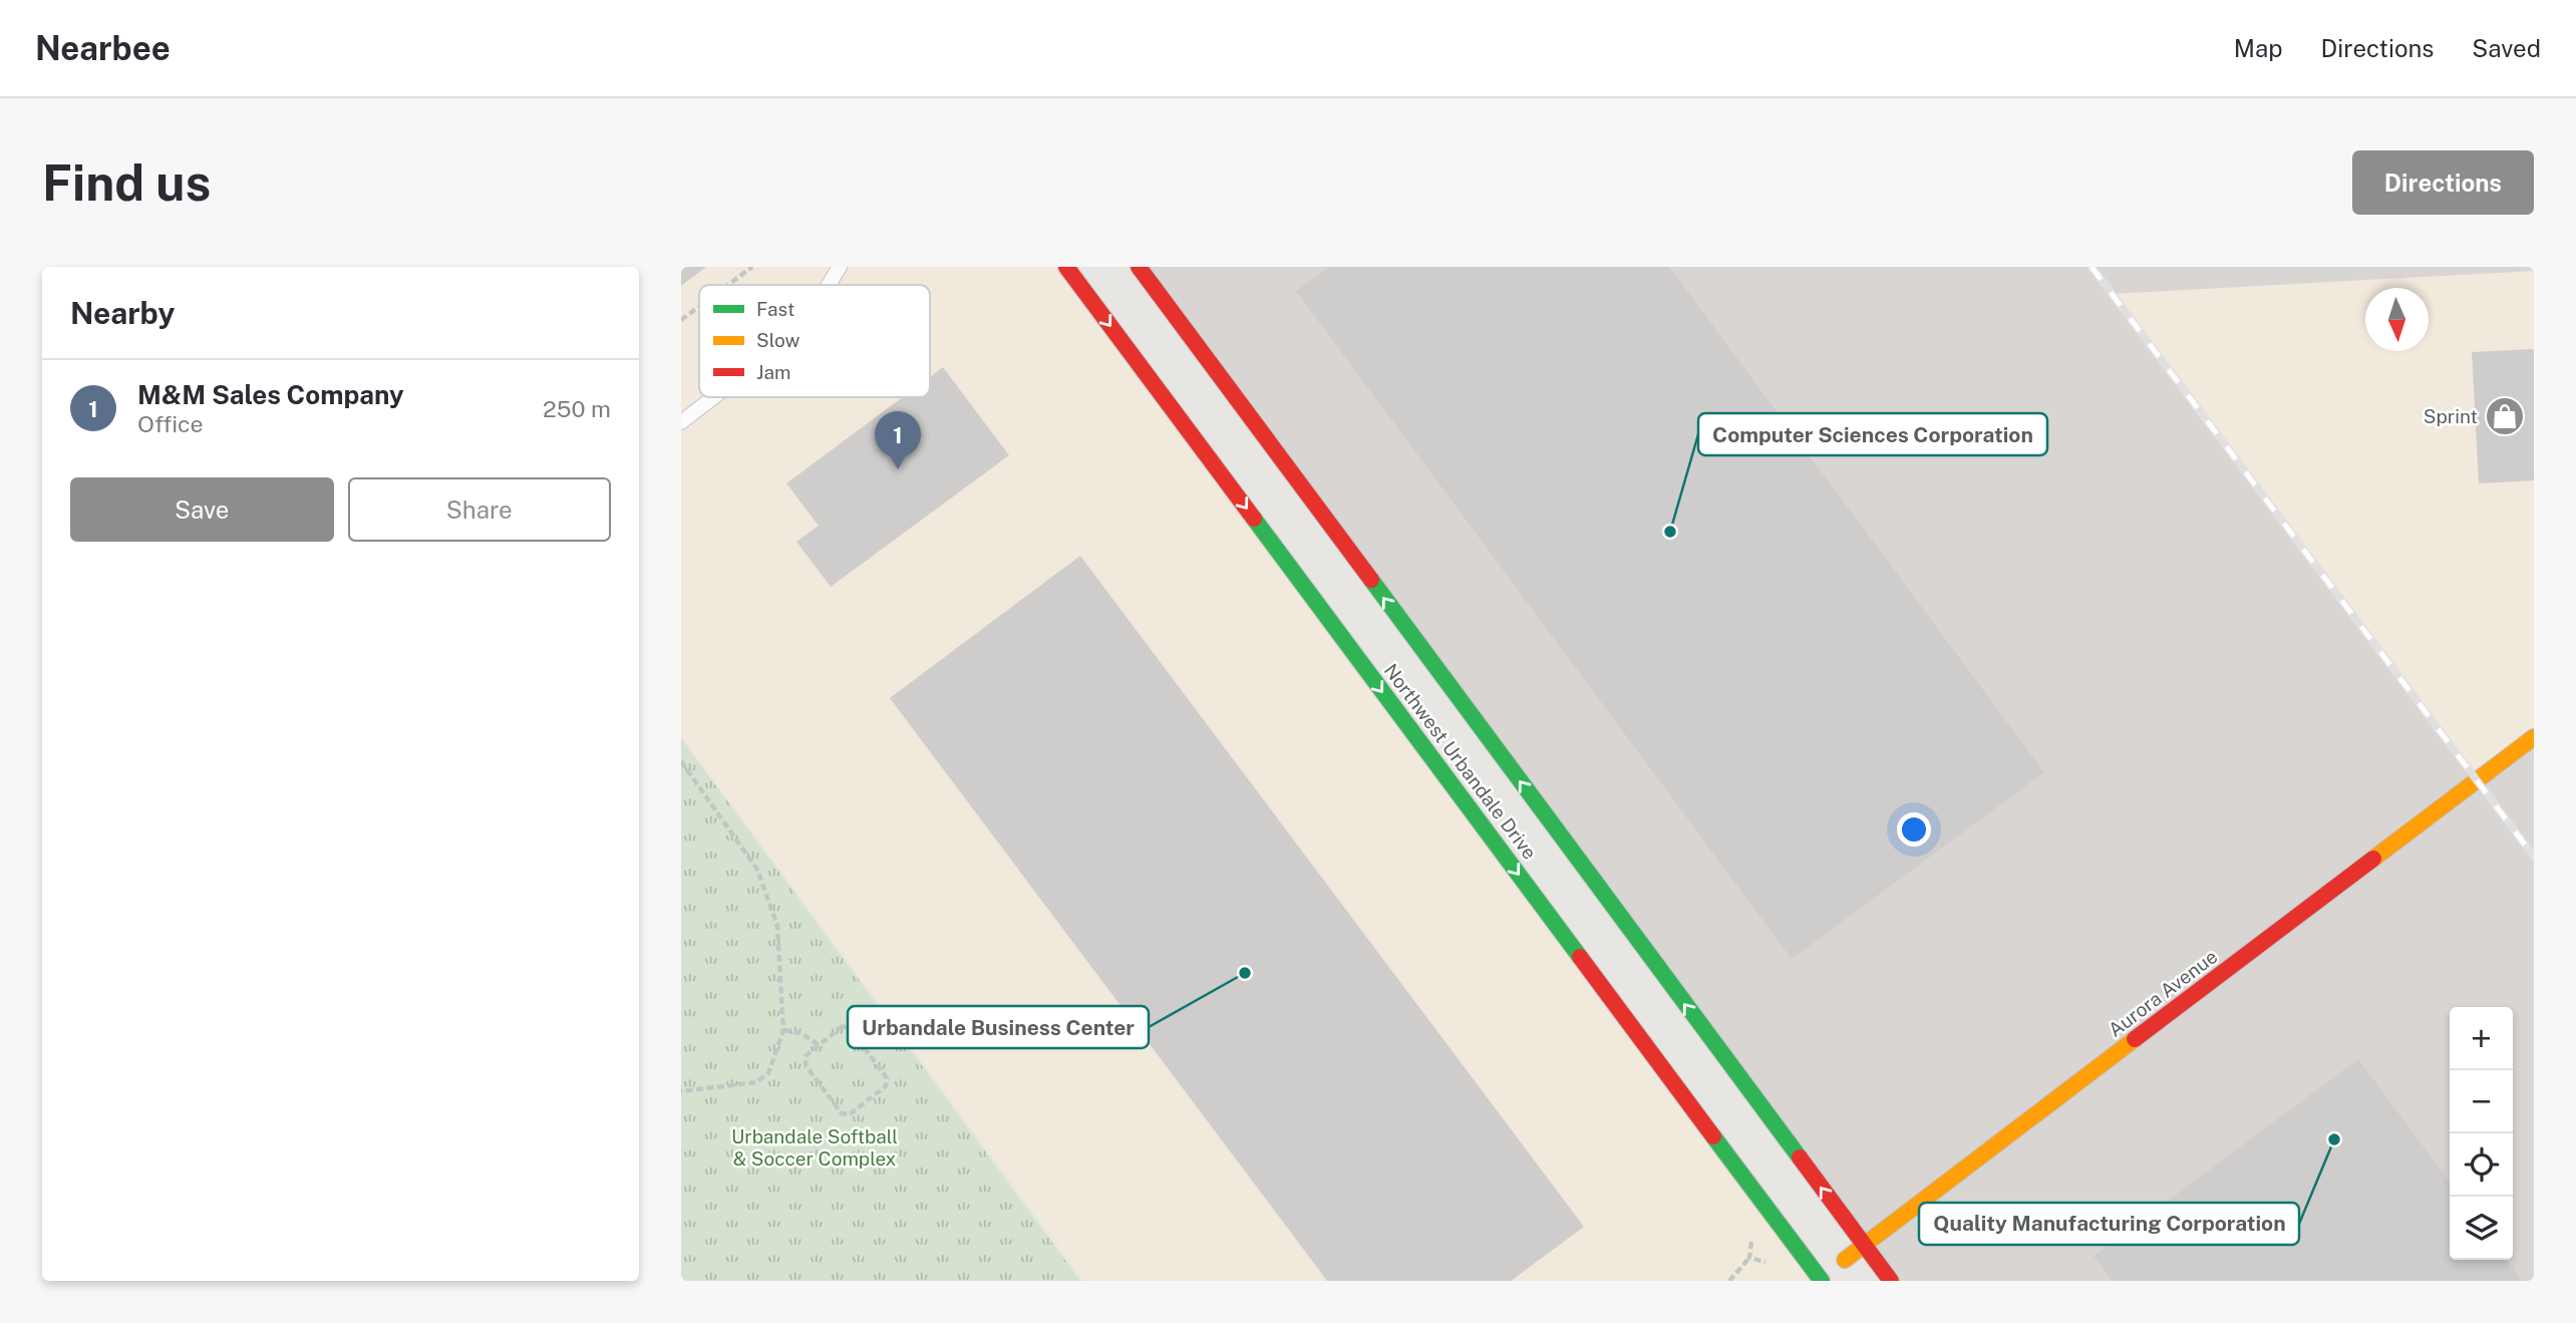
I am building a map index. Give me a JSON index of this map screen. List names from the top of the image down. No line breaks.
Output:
{"streets":{"main road":["Northwest Urbandale Drive","Aurora Avenue"]},"crossings":[["Northwest Urbandale Drive","Aurora Avenue"]],"parks":["Urbandale Softball & Soccer Complex"],"places":{"shop":["Sprint"],"other":["Computer Sciences Corporation","Urbandale Business Center","Quality Manufacturing Corporation"]},"legend":["Fast","Slow","Jam"],"north":"bottom","page":{"header":"Nearbee","nav":["Map","Directions","Saved"],"buttons":["Directions",["Save","Share"]],"title":"Find us","heading":"Nearby","list":[{"mark":"1","name":"M&M Sales Company","note":"Office","value":"250 m"}],"pins":"1","map_buttons":["+","−"]}}
